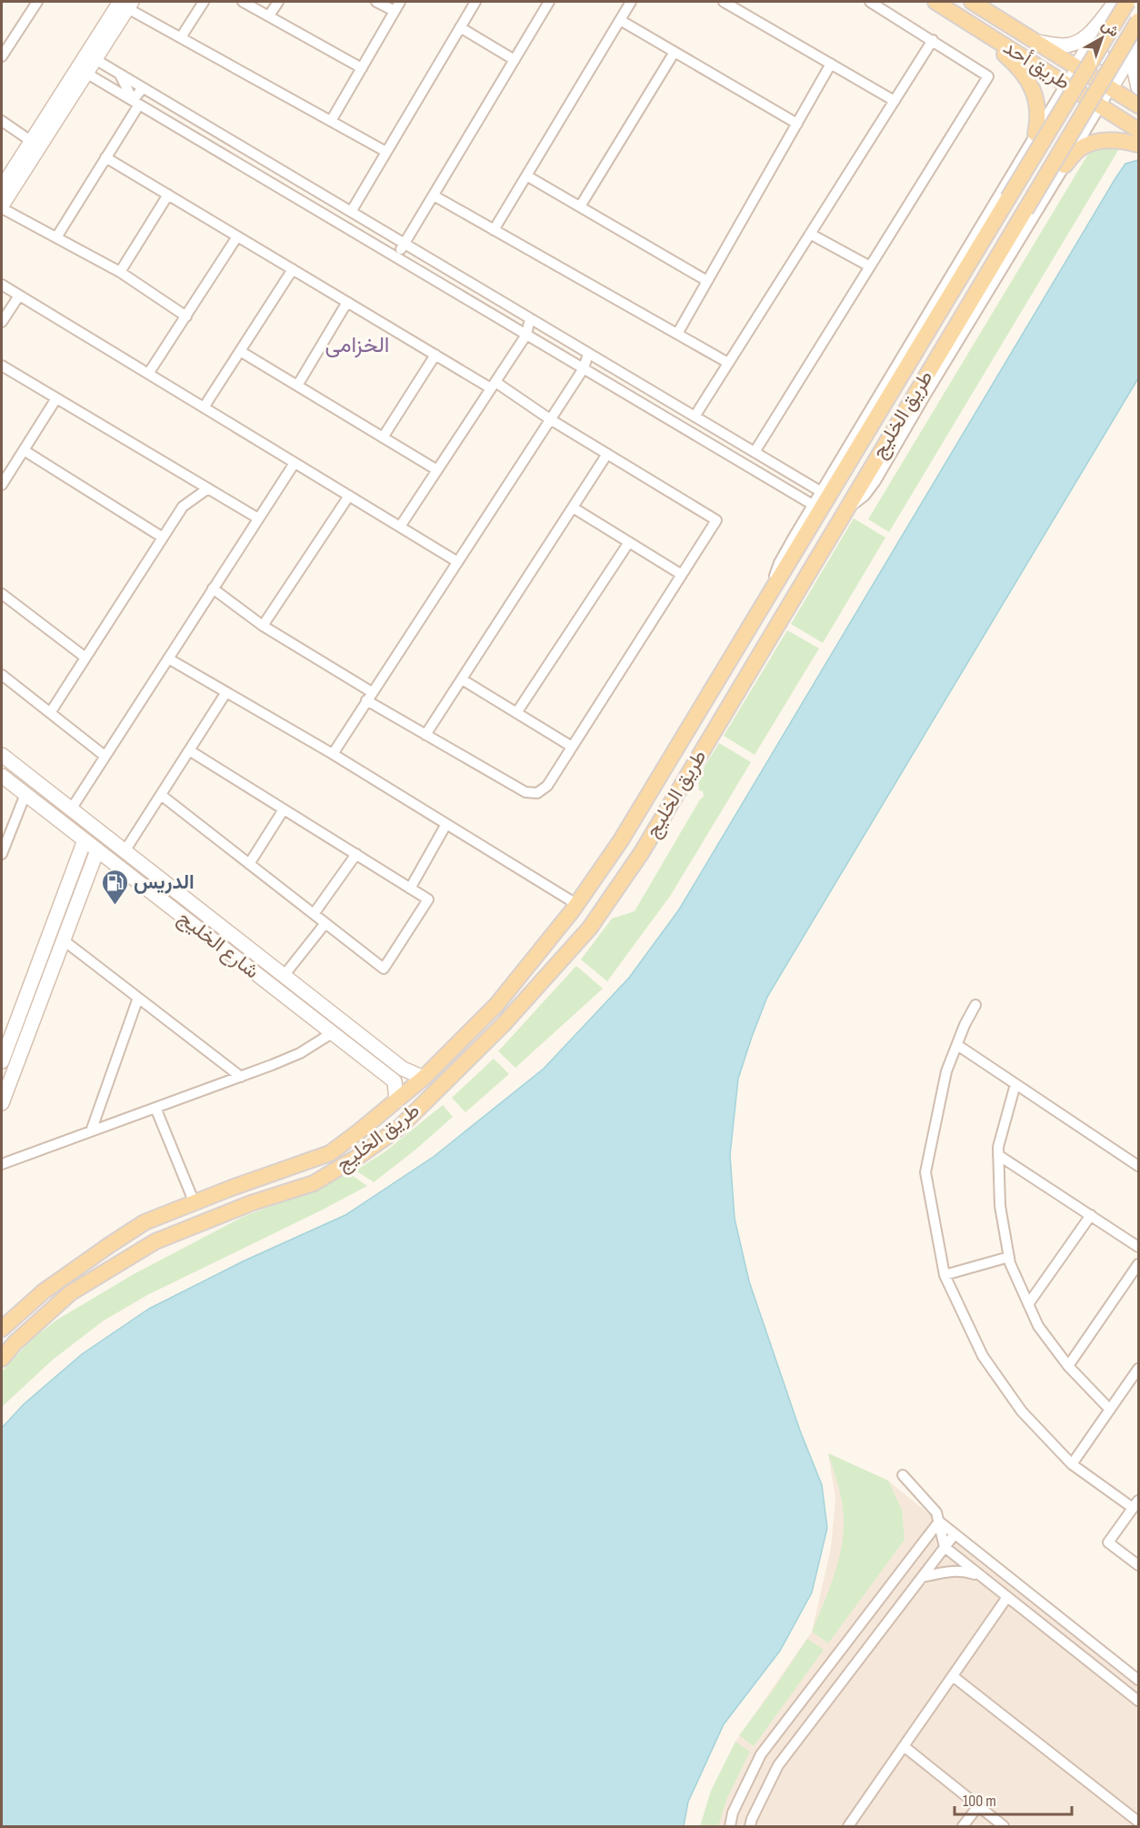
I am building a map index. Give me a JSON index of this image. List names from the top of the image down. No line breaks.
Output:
{"streets":{"main road":["طريق أحد","طريق الخليج"],"street":["شارع الخليج"]},"crossings":[["طريق الخليج","شارع الخليج"]],"districts":["الخزامى"],"places":{"fuel station":["الدريس"]},"scale_bar":"100 m","north":"top right"}
